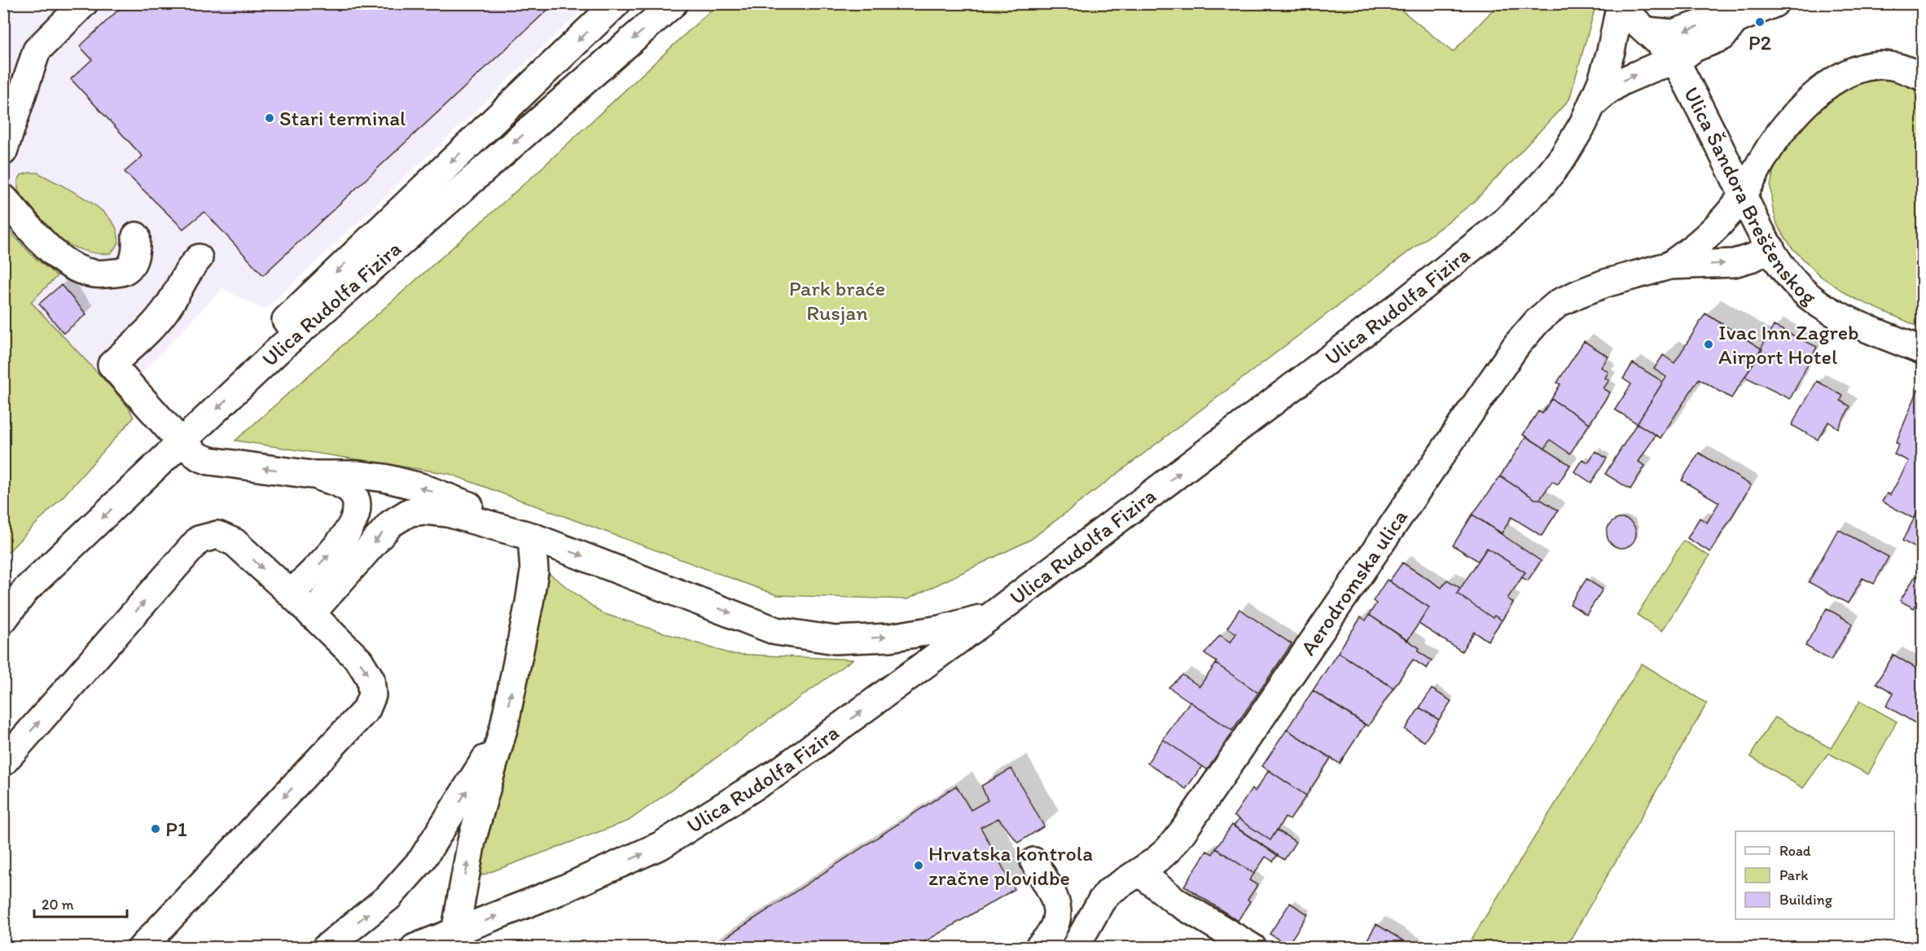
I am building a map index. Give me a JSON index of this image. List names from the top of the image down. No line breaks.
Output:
{"streets":{"street":["Ulica Šandora Breščenskog","Ulica Rudolfa Fizira","Aerodromska ulica"]},"crossings":[["Ulica Šandora Breščenskog","Ulica Rudolfa Fizira"],["Ulica Šandora Breščenskog","Aerodromska ulica"]],"parks":["Park braće Rusjan"],"places":["P2","Stari terminal","Ivac Inn Zagreb Airport Hotel","P1","Hrvatska kontrola zračne plovidbe"],"legend":["Road","Park","Building"],"scale_bar":"20 m"}
